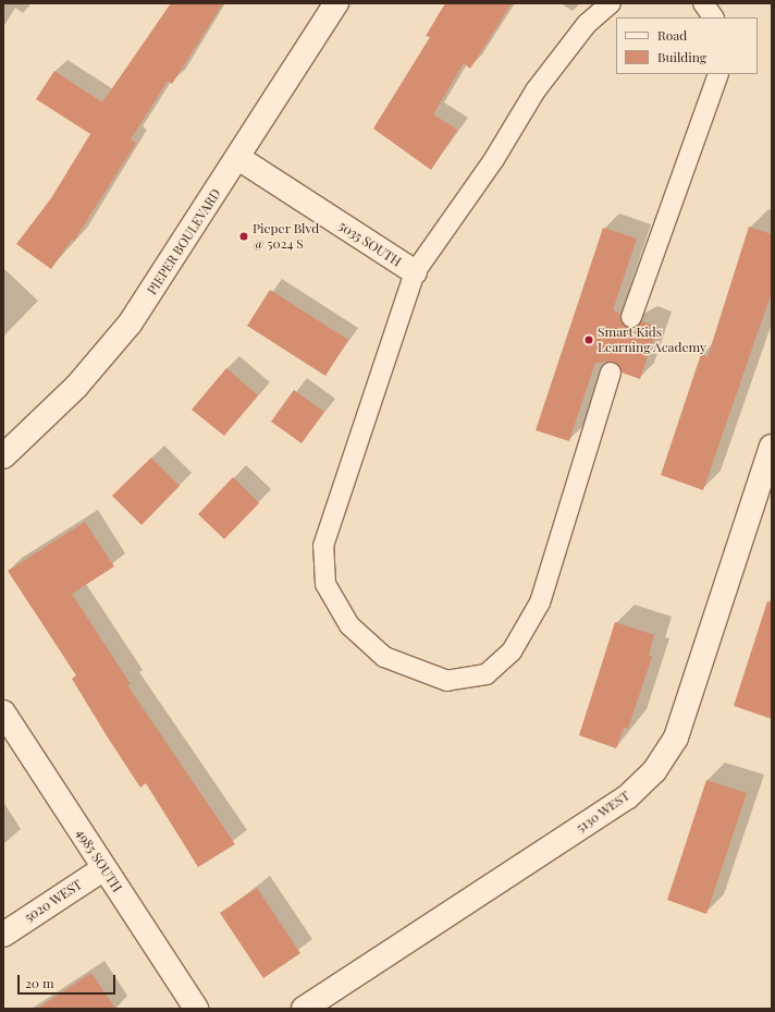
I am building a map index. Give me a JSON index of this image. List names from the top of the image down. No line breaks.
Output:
{"streets":{"street":["PIEPER BOULEVARD","5035 SOUTH","5130 WEST","4985 SOUTH","5020 WEST"]},"crossings":[["PIEPER BOULEVARD","5035 SOUTH"],["4985 SOUTH","5020 WEST"]],"places":["Pieper Blvd @ 5024 S","Smart Kids Learning Academy"],"legend":["Road","Building"],"scale_bar":"20 m"}
